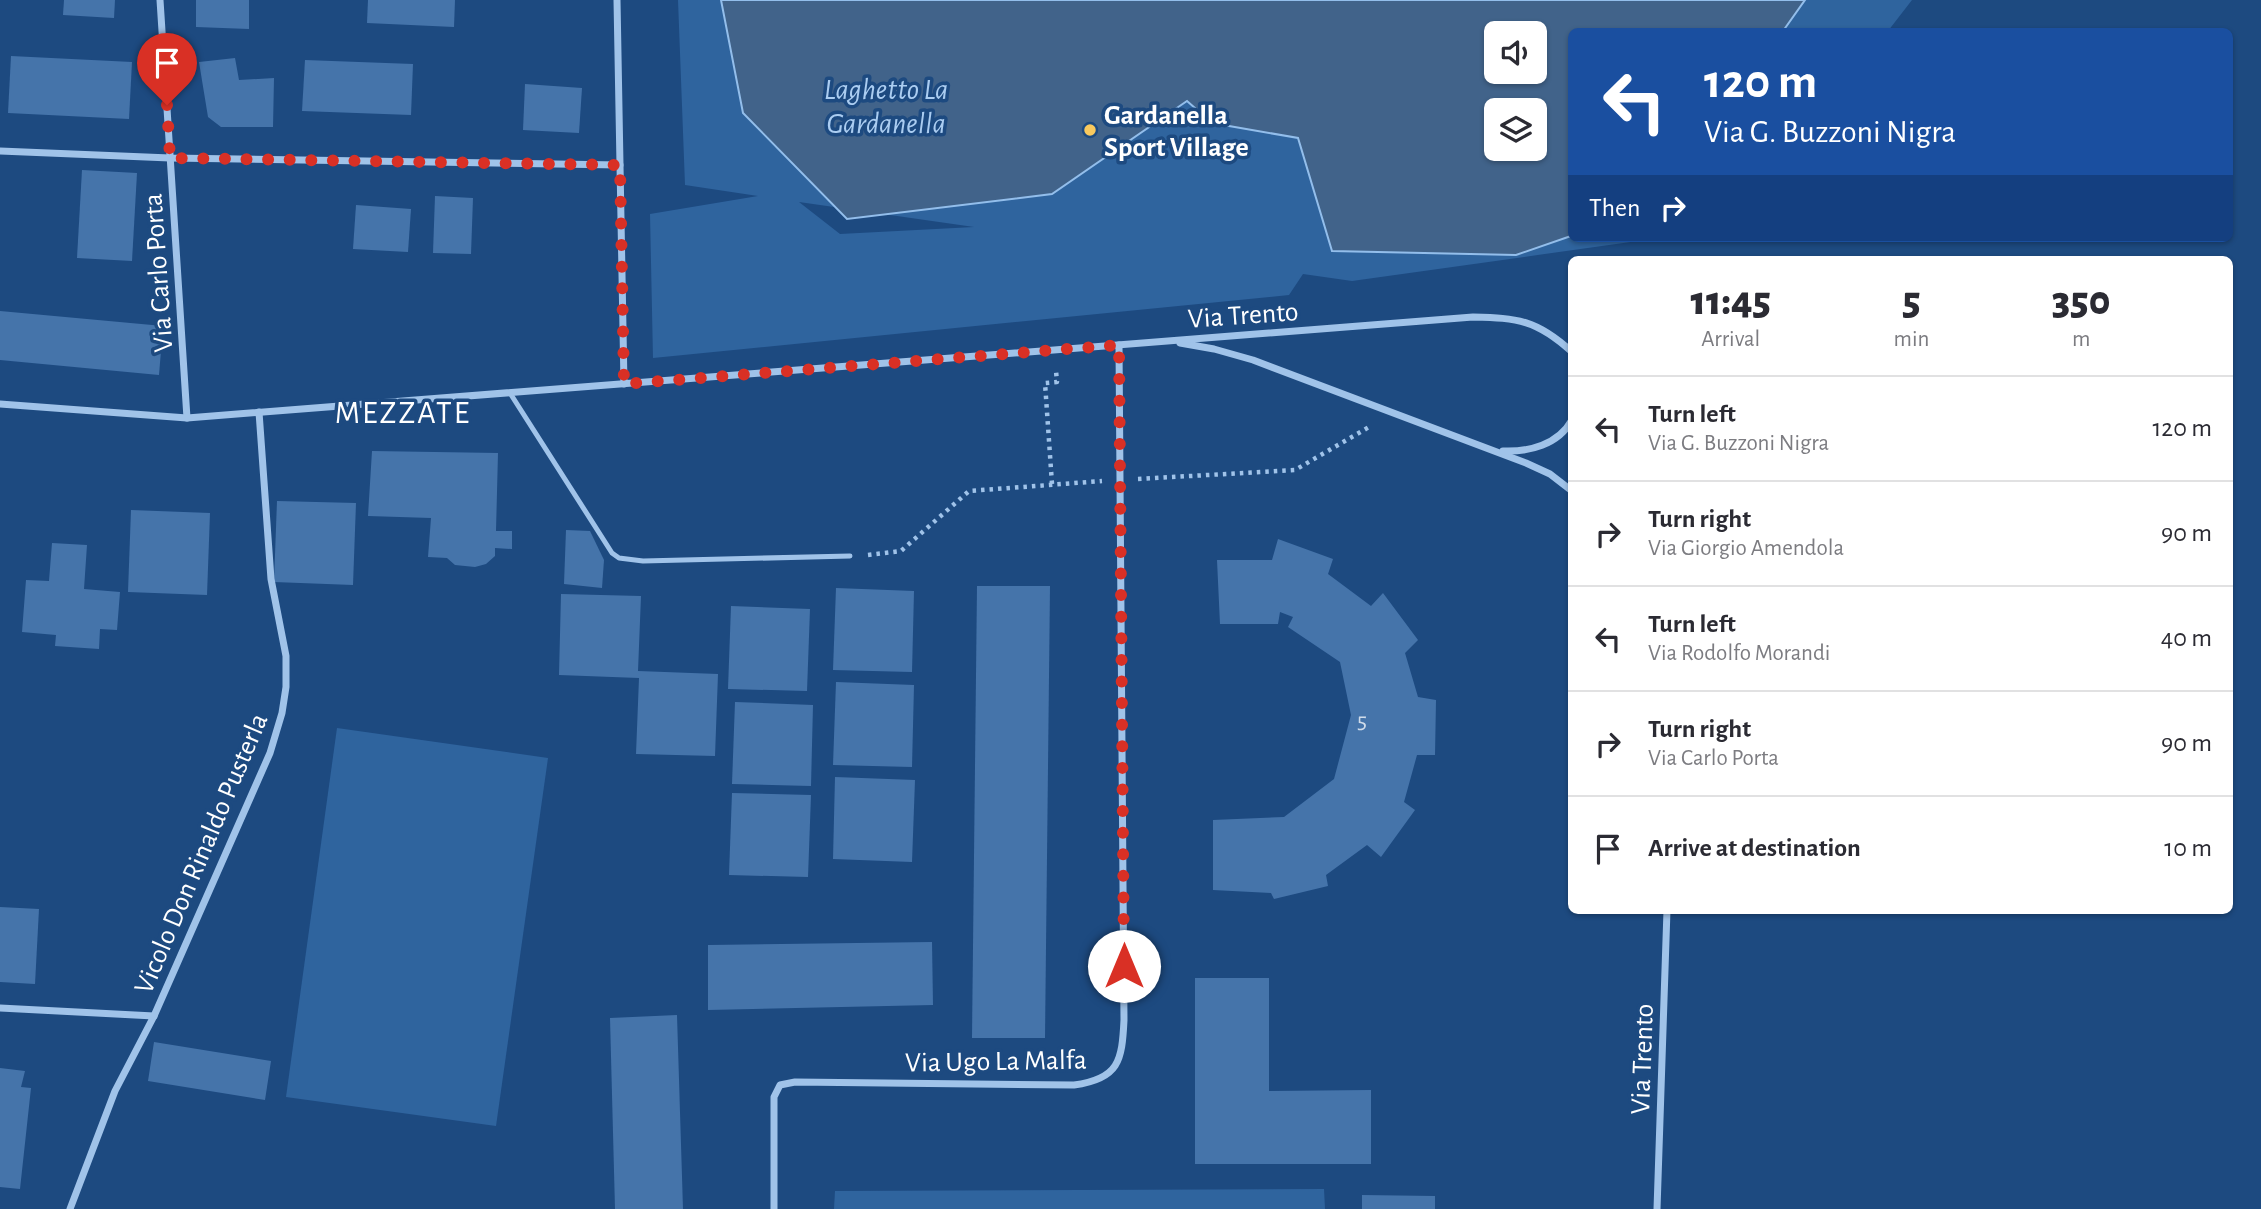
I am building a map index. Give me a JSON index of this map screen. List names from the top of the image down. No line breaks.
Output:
{"streets":{"street":["Via Carlo Porta","Via Trento","Vicolo Don Rinaldo Pusterla","Via Ugo La Malfa"]},"districts":["MEZZATE"],"water":["Laghetto La Gardanella"],"places":["Gardanella Sport Village"],"house_numbers":["5"],"page":{"turn":["120 m","Via G. Buzzoni Nigra"],"then":"Then","eta":["11:45","Arrival","5","min","350","m"],"list":[{"name":"Turn left","note":"Via G. Buzzoni Nigra","value":"120 m"},{"name":"Turn right","note":"Via Giorgio Amendola","value":"90 m"},{"name":"Turn left","note":"Via Rodolfo Morandi","value":"40 m"},{"name":"Turn right","note":"Via Carlo Porta","value":"90 m"},{"name":"Arrive at destination","value":"10 m"}]}}
